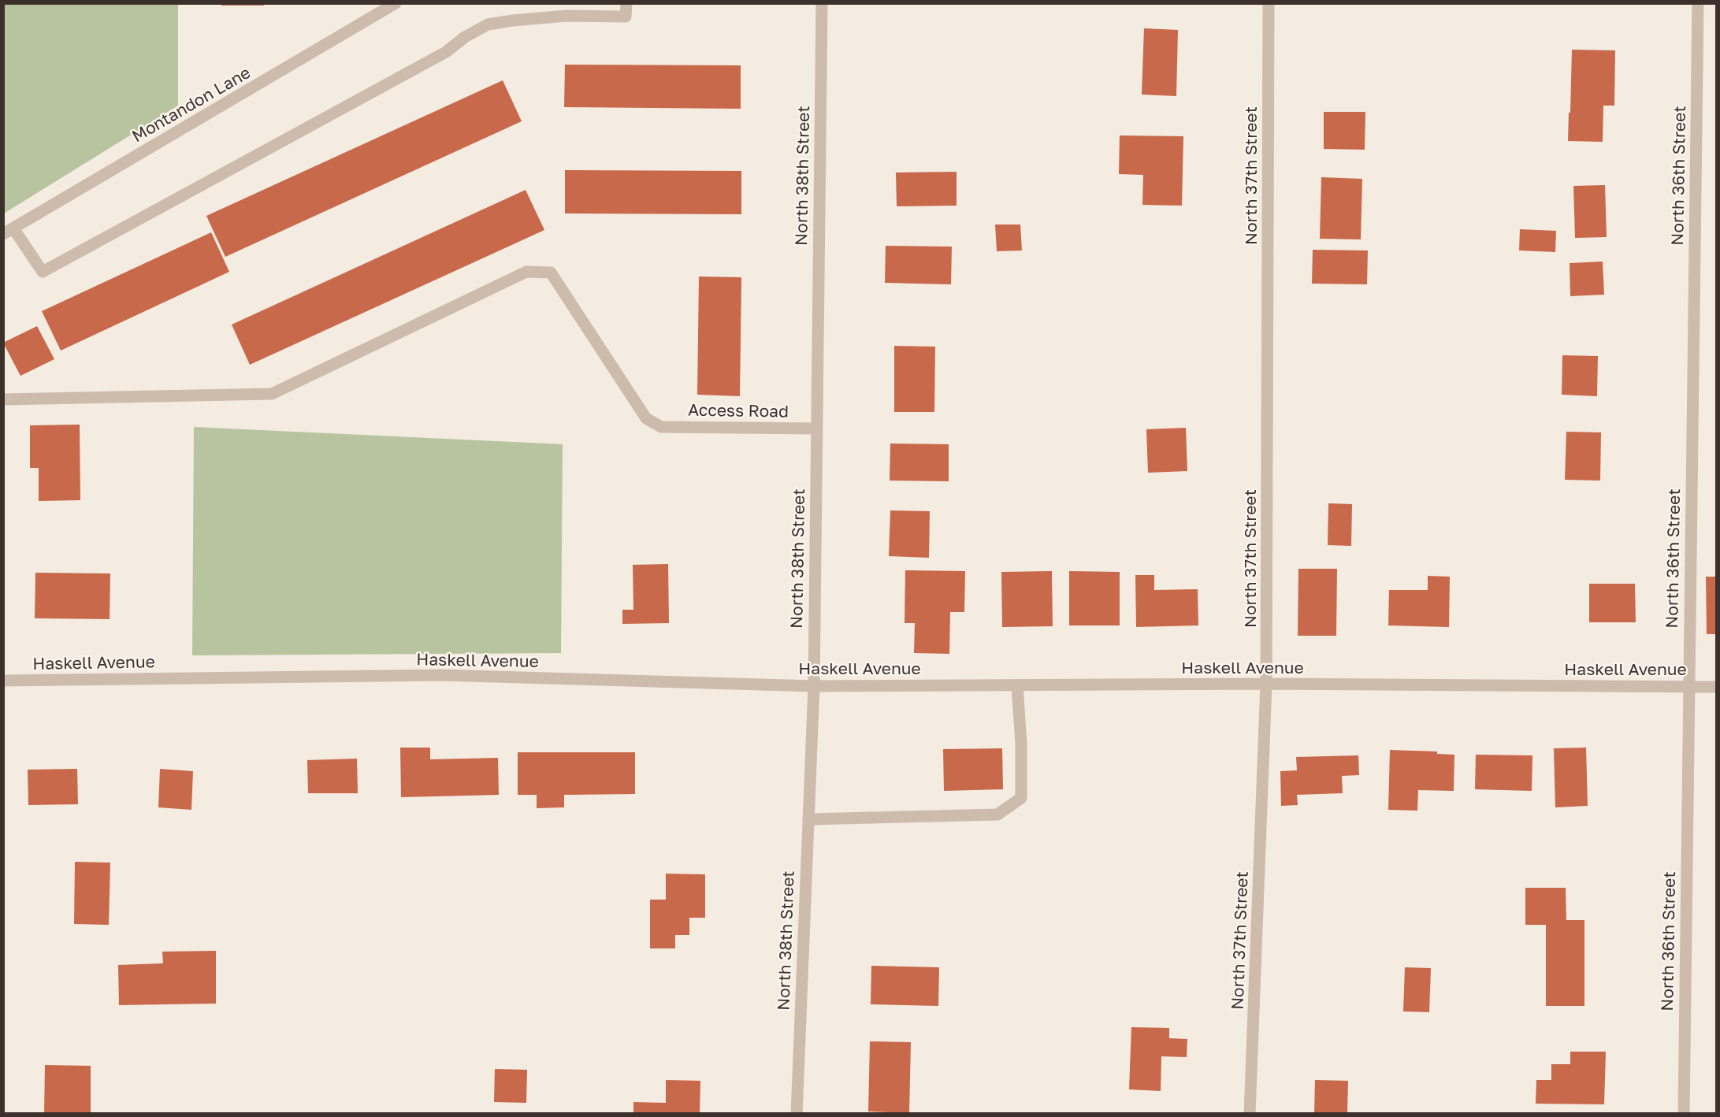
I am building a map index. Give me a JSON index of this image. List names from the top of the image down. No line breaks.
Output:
{"streets":{"street":["Montandon Lane","North 38th Street","North 37th Street","North 36th Street","Access Road","Haskell Avenue"]},"crossings":[["North 38th Street","Access Road"],["North 38th Street","Haskell Avenue"],["North 37th Street","Haskell Avenue"],["North 36th Street","Haskell Avenue"]]}
